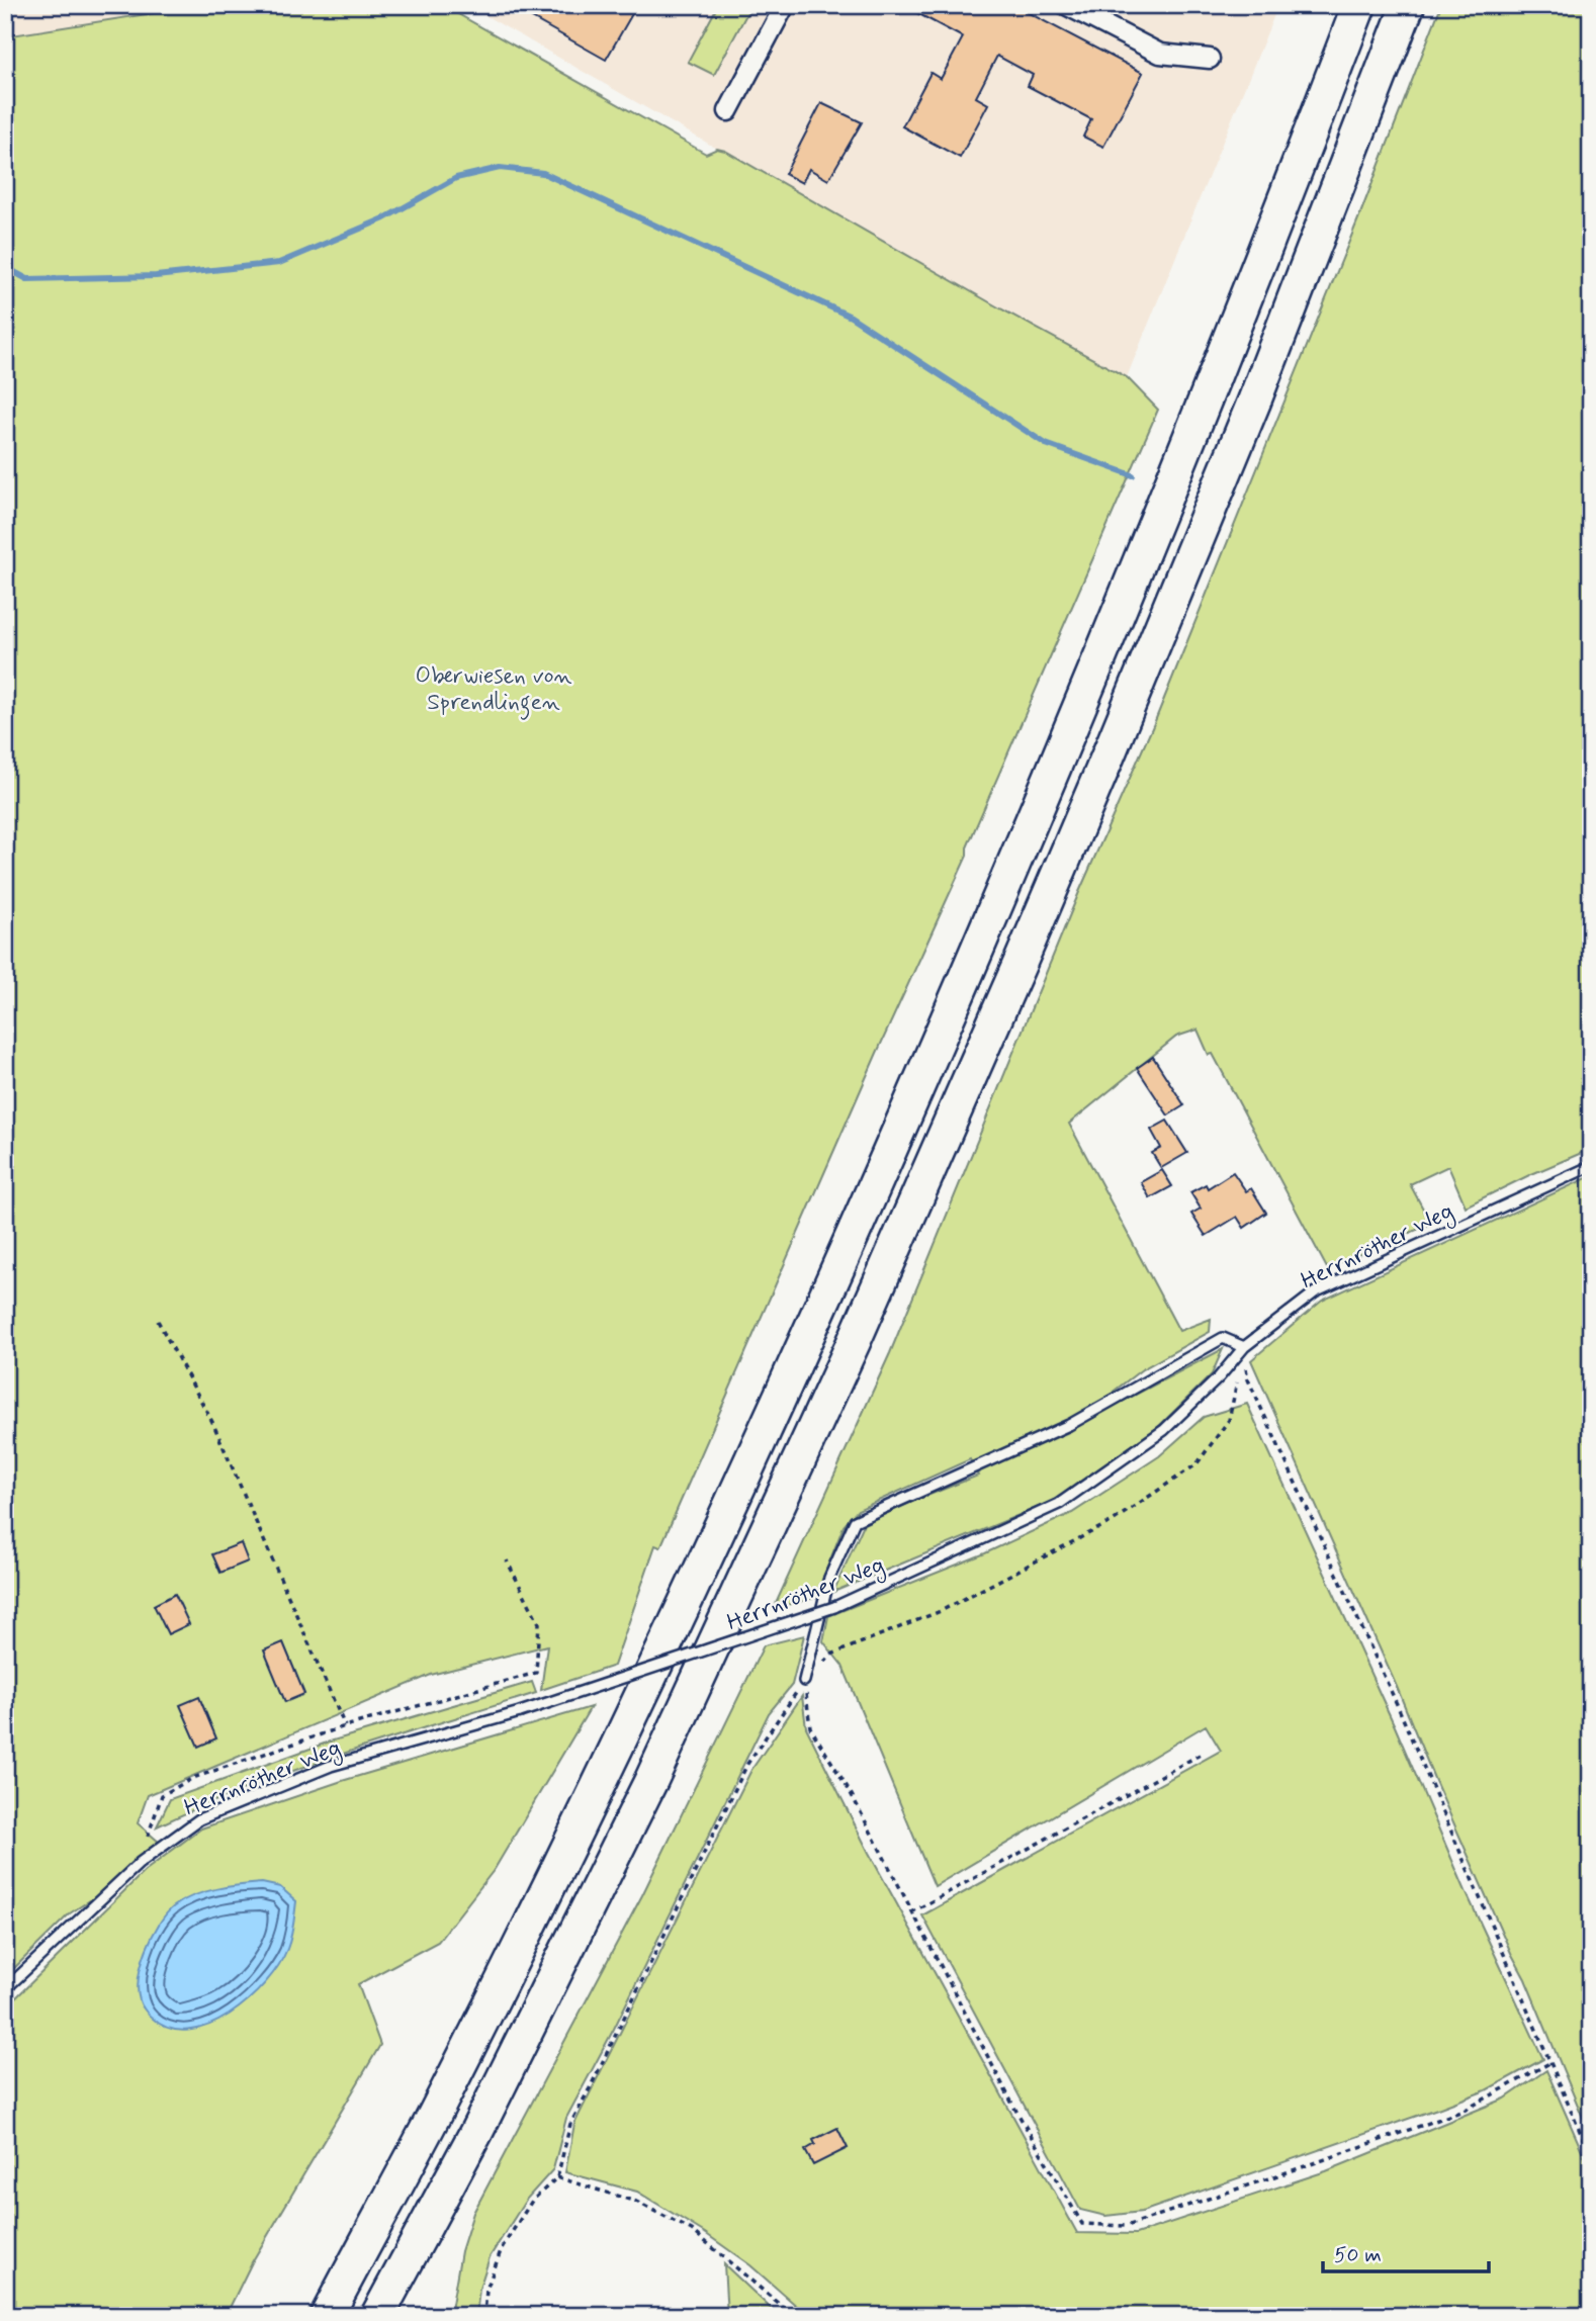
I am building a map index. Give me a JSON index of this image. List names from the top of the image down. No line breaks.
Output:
{"streets":{"lane":["Herrnröther Weg"]},"parks":["Oberwiesen von Sprendlingen"],"scale_bar":"50 m"}
